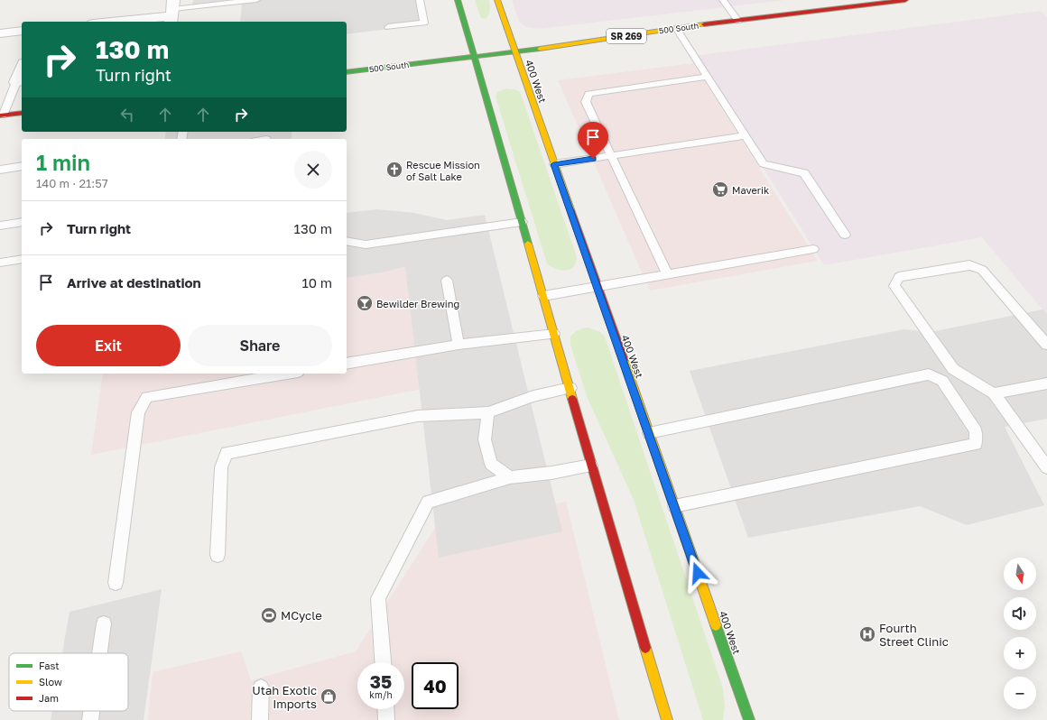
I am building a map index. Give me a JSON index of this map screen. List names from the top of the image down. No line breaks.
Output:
{"streets":{"street":["500 South","SR 269","400 West"]},"crossings":[["500 South","400 West"]],"places":{"church":["Rescue Mission of Salt Lake"],"supermarket":["Maverik"],"bar":["Bewilder Brewing"],"sports":["MCycle"],"hospital":["Fourth Street Clinic"],"shop":["Utah Exotic Imports"]},"legend":["Fast","Slow","Jam"],"north":"bottom","page":{"turn":["130 m","Turn right"],"heading":["1 min","140 m · 21:57"],"list":[{"name":"Turn right","value":"130 m"},{"name":"Arrive at destination","value":"10 m"}],"buttons":["Exit","Share"],"map_buttons":["+","−"],"speed":"35 km/h","limit":"40"}}
